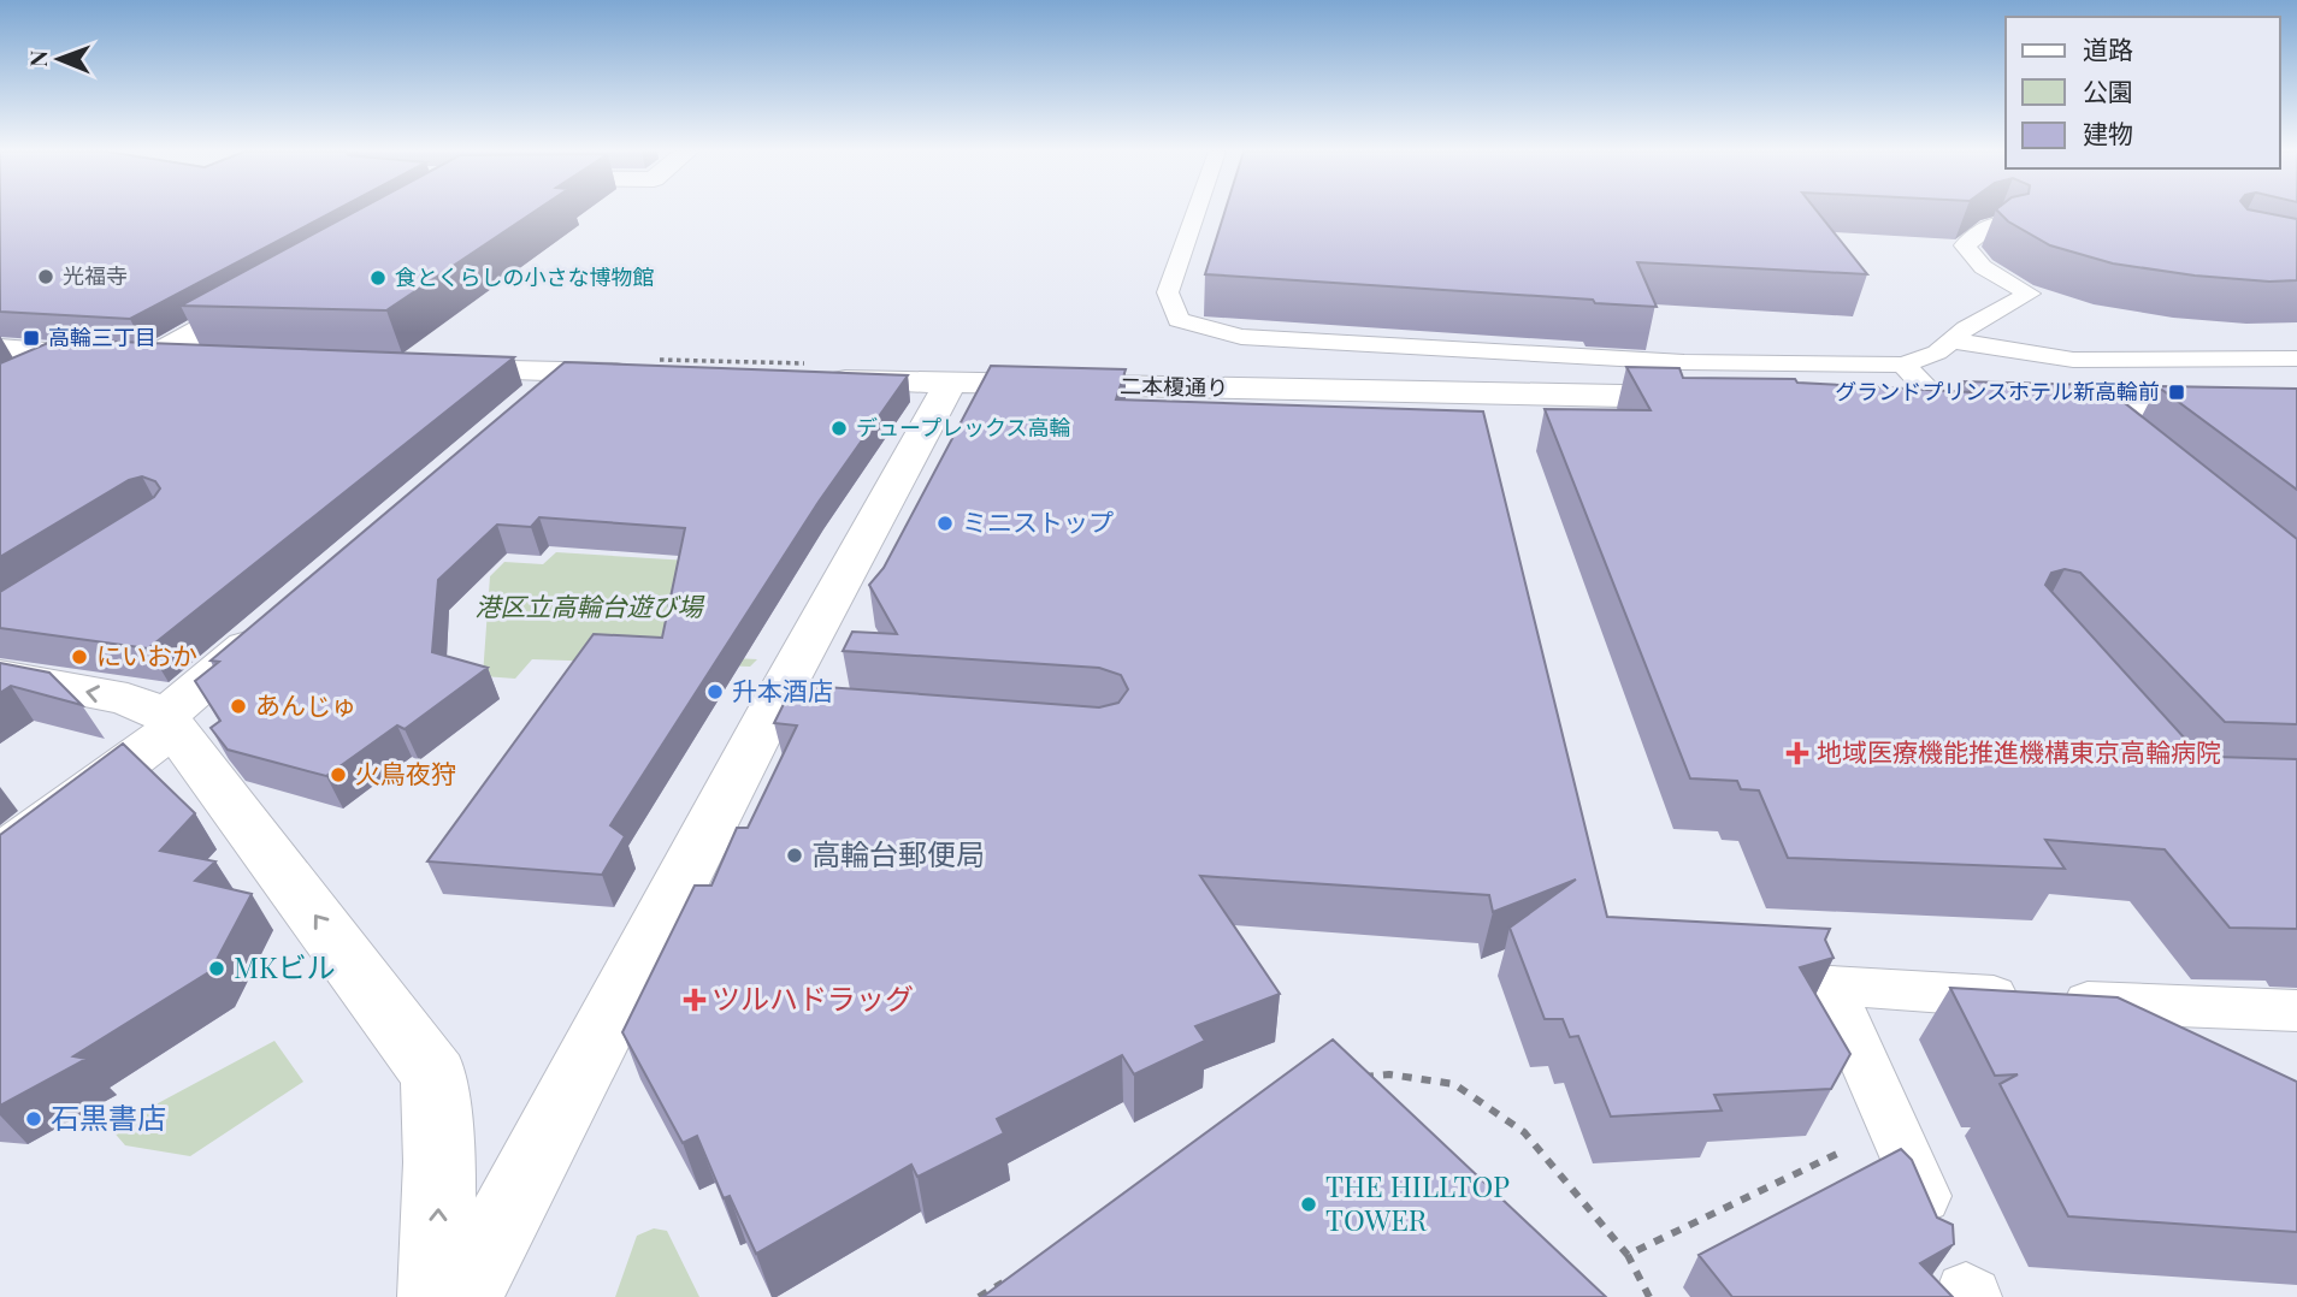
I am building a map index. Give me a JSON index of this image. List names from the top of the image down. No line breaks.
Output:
{"streets":{"street":["二本榎通り"]},"parks":["港区立高輪台遊び場"],"places":{"other":["光福寺","食とくらしの小さな博物館","デュープレックス高輪","ミニストップ","にいおか","升本酒店","あんじゅ","火鳥夜狩","高輪台郵便局","MKビル","石黒書店","THE HILLTOP TOWER"],"transit":["高輪三丁目","グランドプリンスホテル新高輪前"],"health":["地域医療機能推進機構東京高輪病院","ツルハドラッグ"]},"legend":["道路","公園","建物"],"north":"left"}
